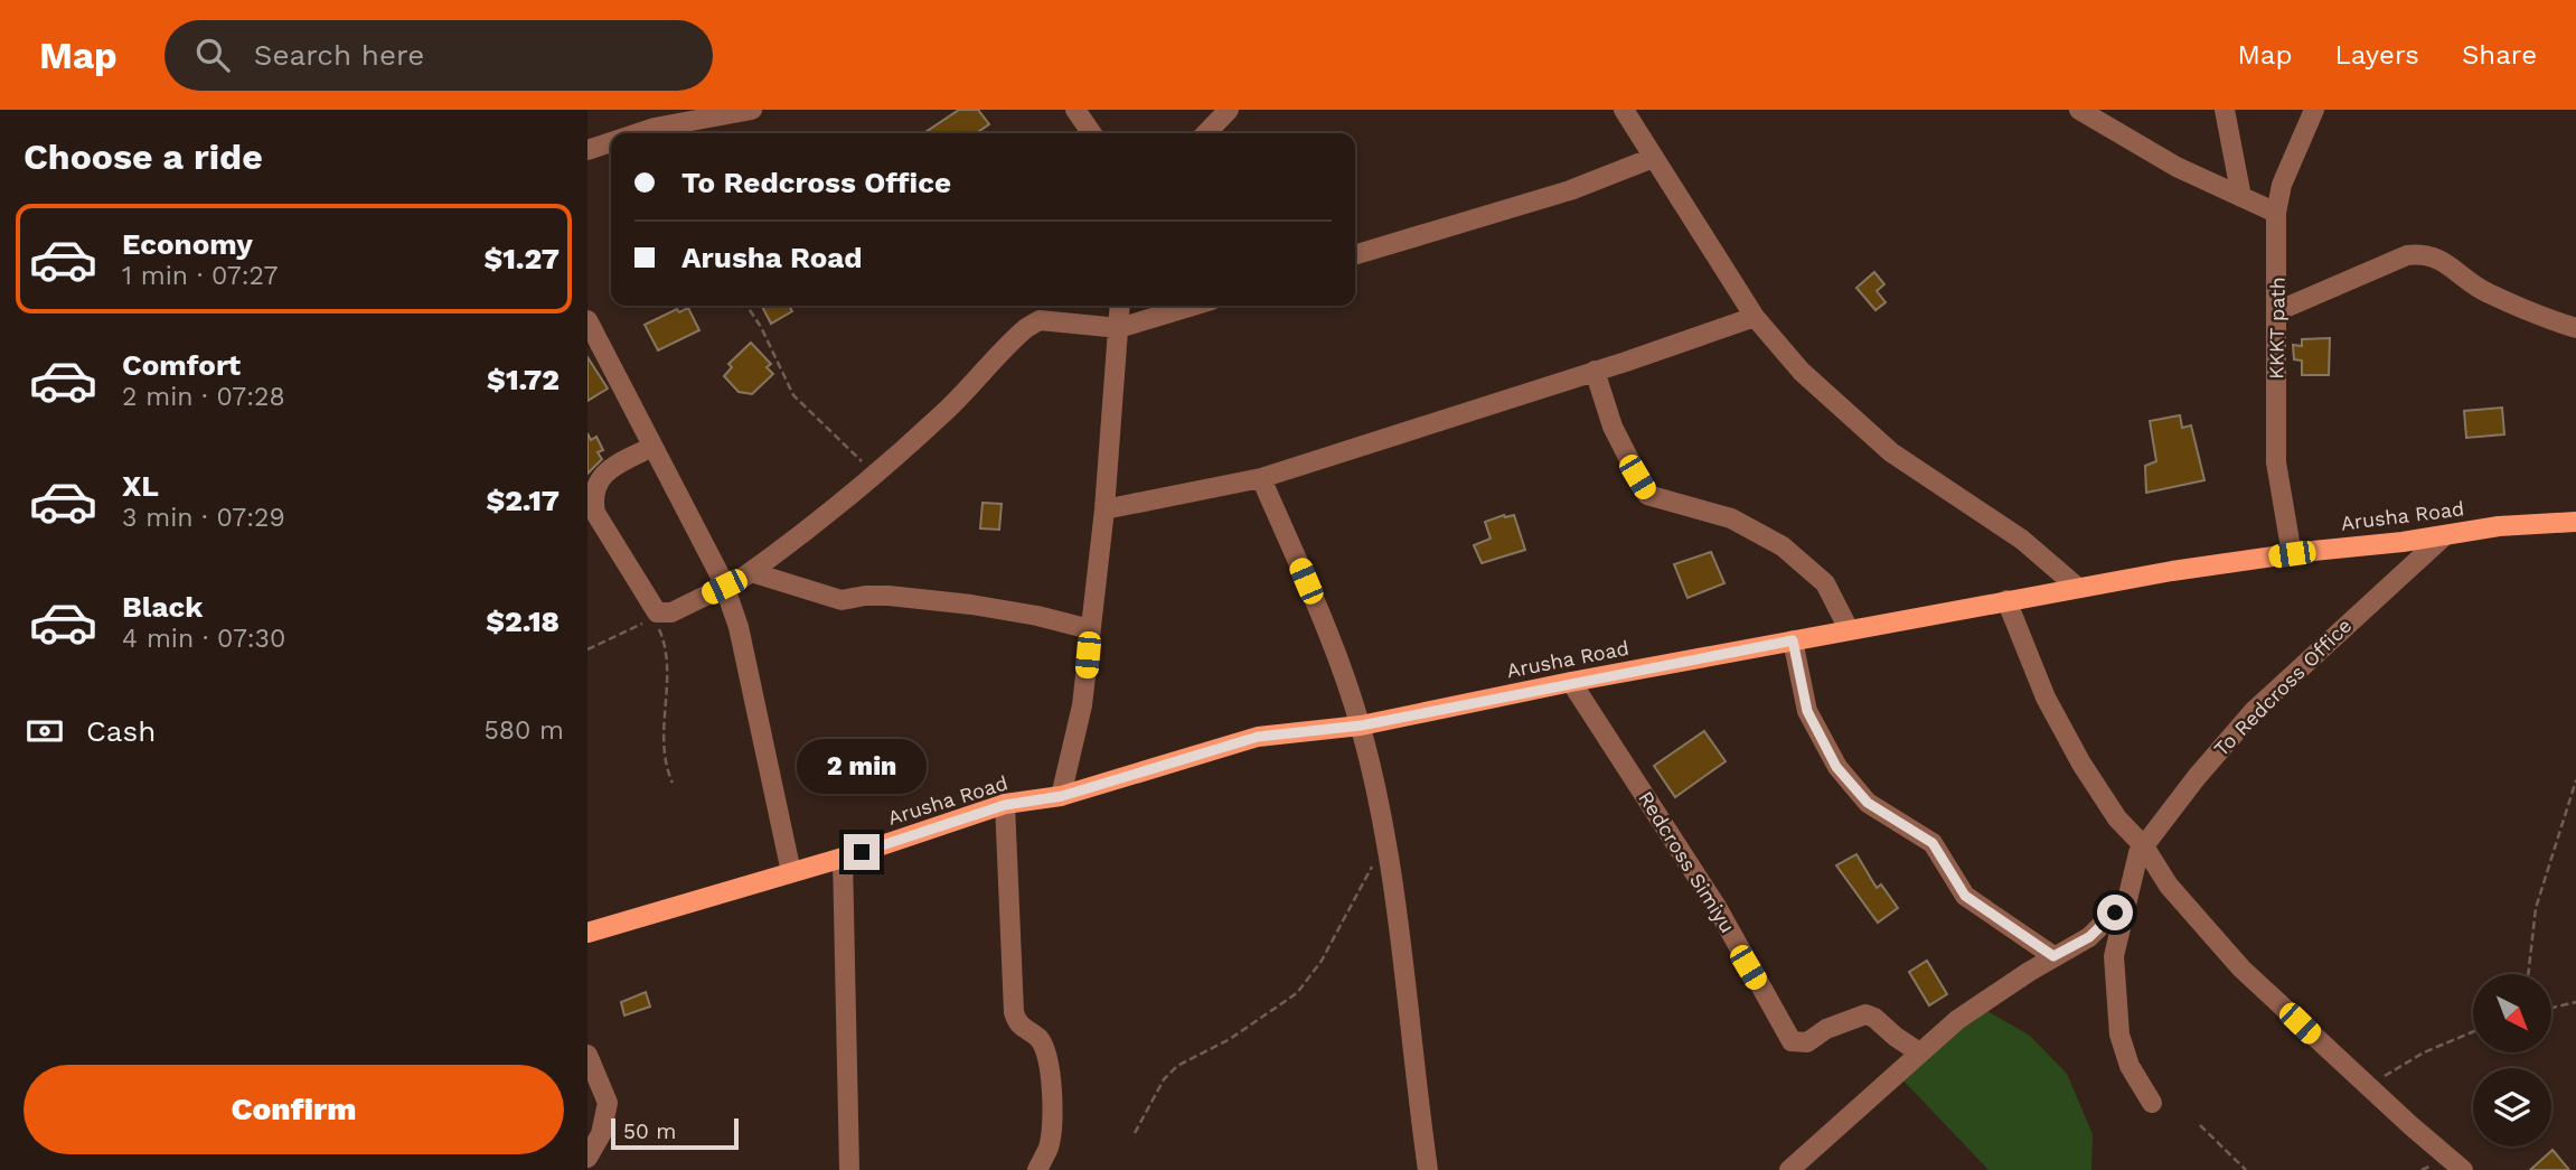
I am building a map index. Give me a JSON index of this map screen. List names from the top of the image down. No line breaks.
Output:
{"streets":{"main road":["Arusha Road"],"street":["KKKT path","To Redcross Office","Redcross Simiyu"]},"crossings":[["KKKT path","Arusha Road"],["Arusha Road","To Redcross Office"],["Arusha Road","Redcross Simiyu"]],"scale_bar":"50 m","north":"bottom right","page":{"header":"Map","search":"Search here","nav":["Map","Layers","Share"],"heading":"Choose a ride","banner":["To Redcross Office","Arusha Road"],"list":[{"name":"Economy","note":"1 min · 07:27","value":"$1.27"},{"name":"Comfort","note":"2 min · 07:28","value":"$1.72"},{"name":"XL","note":"3 min · 07:29","value":"$2.17"},{"name":"Black","note":"4 min · 07:30","value":"$2.18"}],"pay":["Cash","580 m"],"bubble":"2 min","buttons":"Confirm","scale":"50 m"}}
